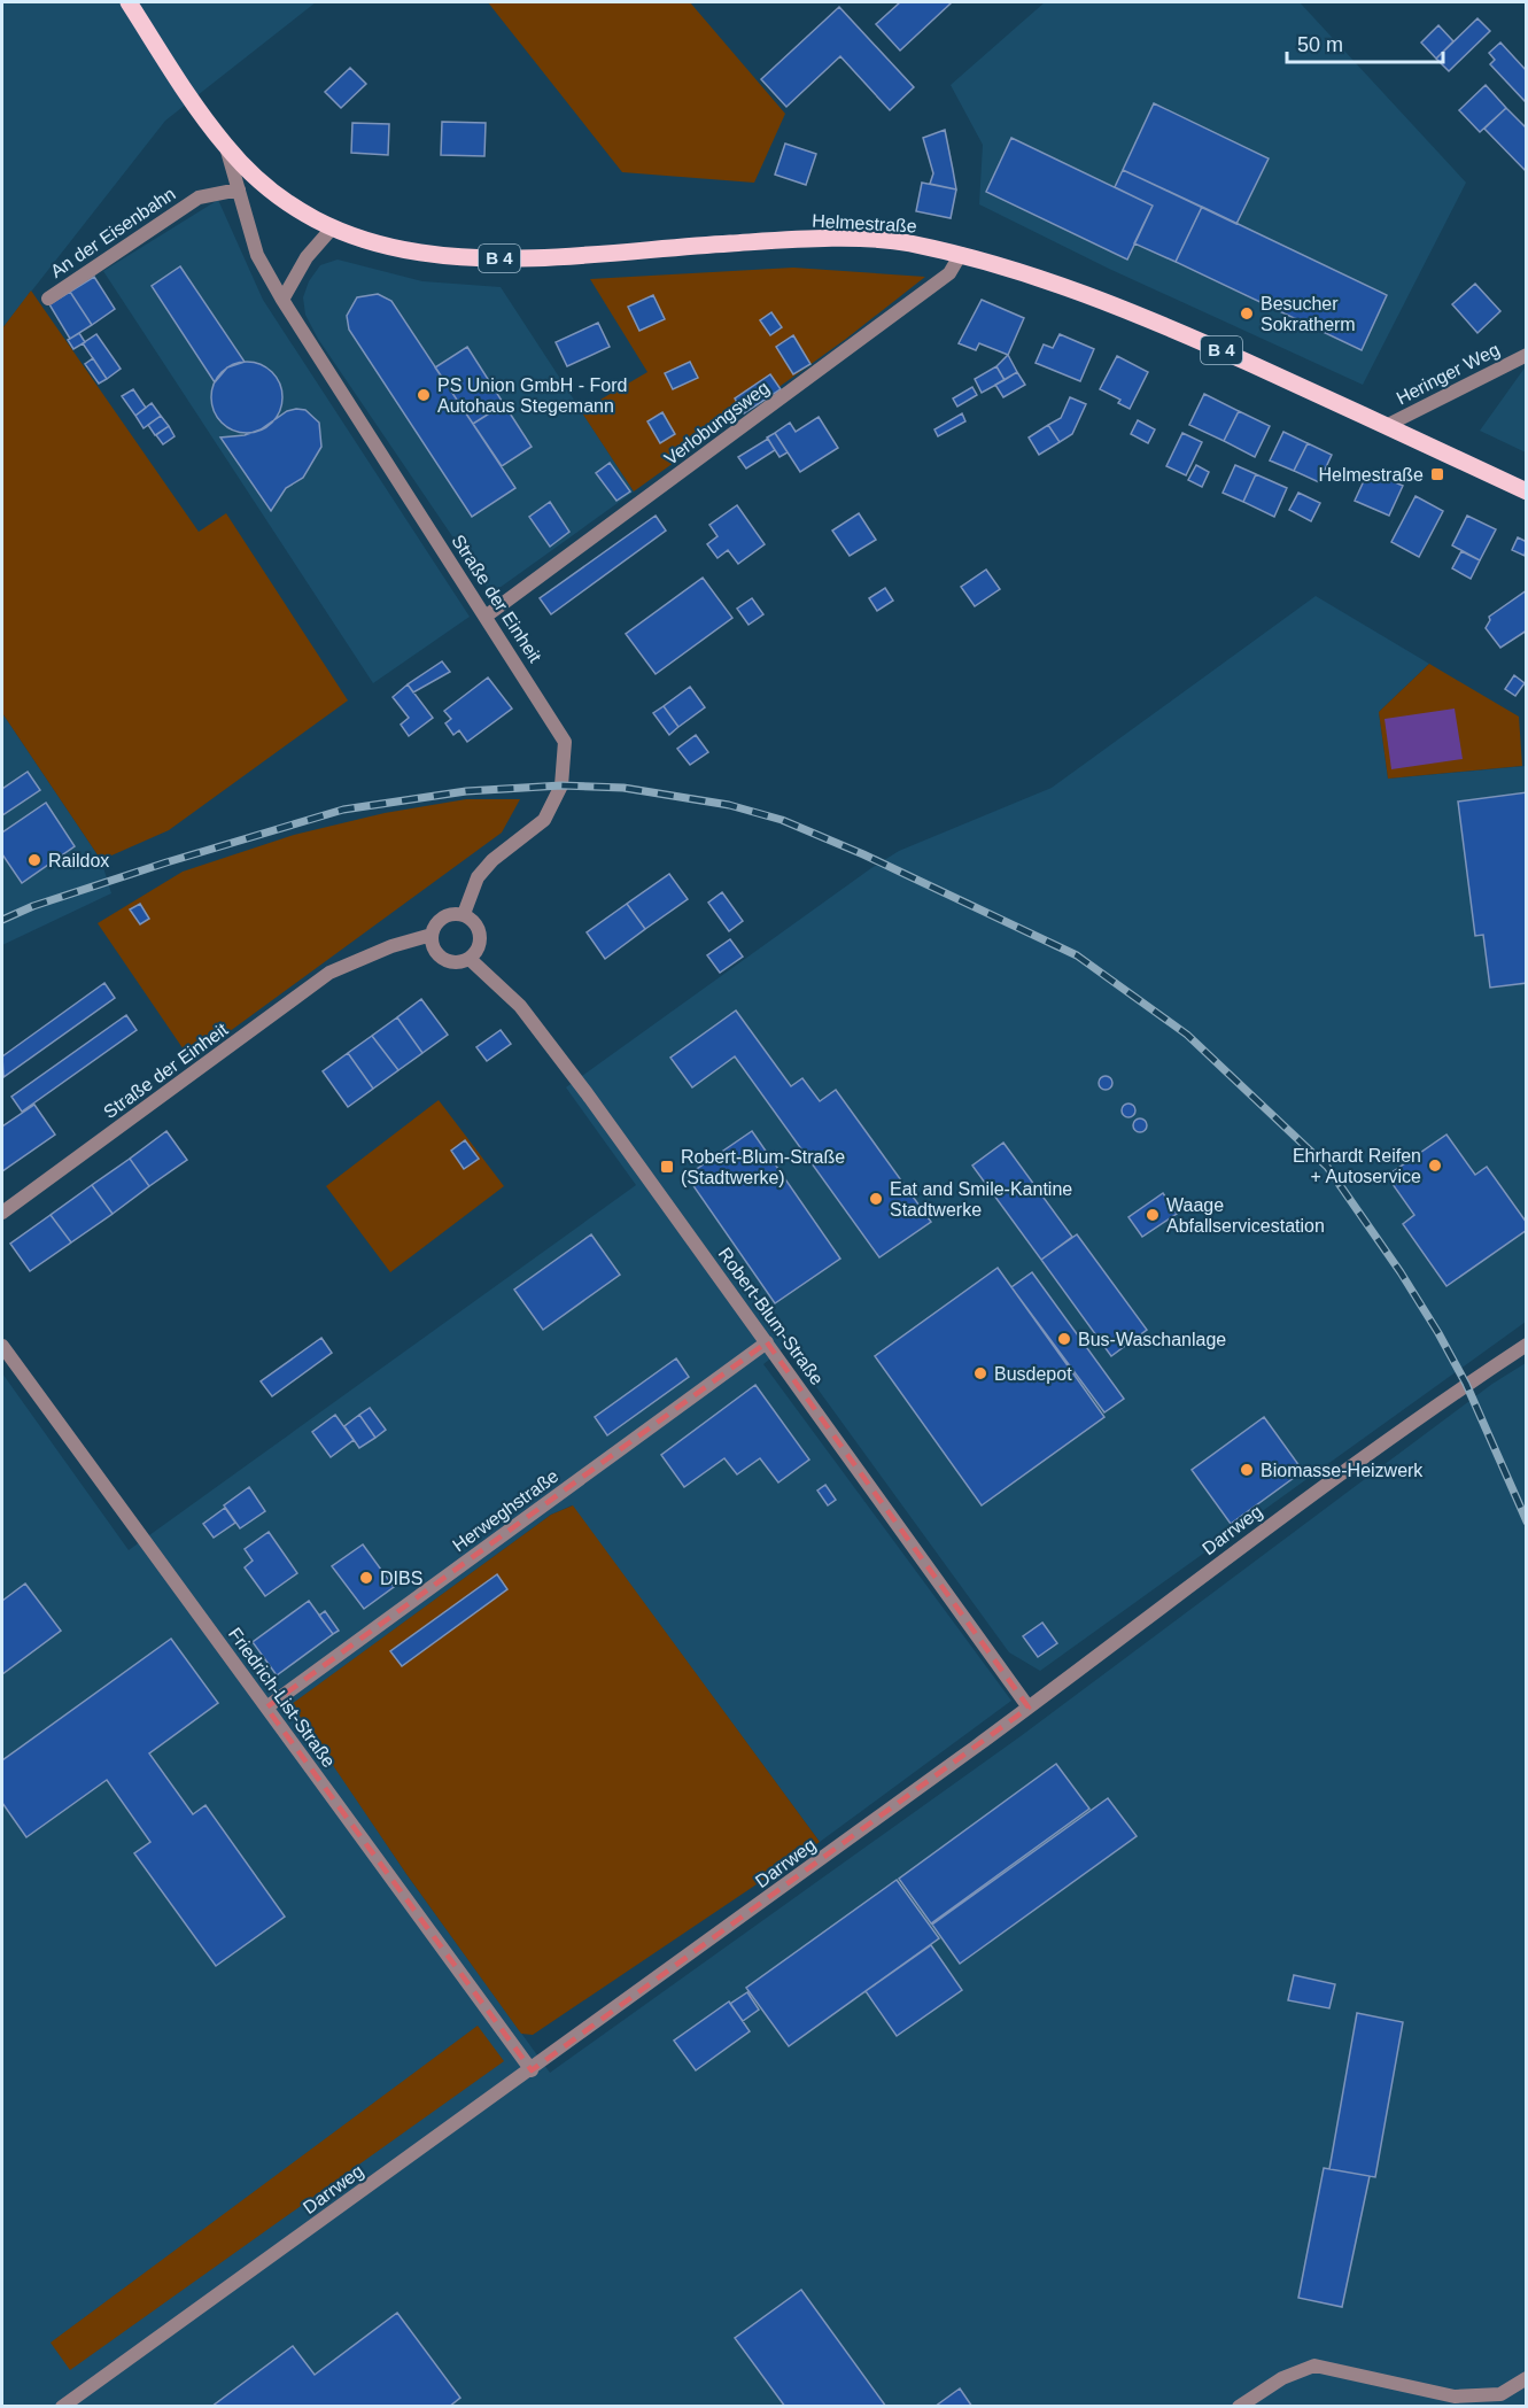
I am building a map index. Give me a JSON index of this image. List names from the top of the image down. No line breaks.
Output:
{"streets":{"main road":["Helmestraße","B 4"],"street":["An der Eisenbahn","Heringer Weg","Verlobungsweg","Straße der Einheit","Robert-Blum-Straße","Herweghstraße","Darrweg","Friedrich-List-Straße"]},"crossings":[["Helmestraße","B 4"],["Helmestraße","Heringer Weg"],["Helmestraße","Verlobungsweg"],["Helmestraße","Straße der Einheit"],["An der Eisenbahn","Straße der Einheit"],["B 4","Straße der Einheit"],["Verlobungsweg","Straße der Einheit"],["Straße der Einheit","Robert-Blum-Straße"],["Robert-Blum-Straße","Herweghstraße"],["Robert-Blum-Straße","Darrweg"],["Herweghstraße","Friedrich-List-Straße"],["Darrweg","Friedrich-List-Straße"]],"places":{"other":["Besucher Sokratherm","PS Union GmbH - Ford Autohaus Stegemann","Raildox","Ehrhardt Reifen + Autoservice","Eat and Smile-Kantine Stadtwerke","Waage Abfallservicestation","Bus-Waschanlage","Busdepot","Biomasse-Heizwerk","DIBS"],"transit":["Helmestraße","Robert-Blum-Straße (Stadtwerke)"]},"scale_bar":"50 m"}
